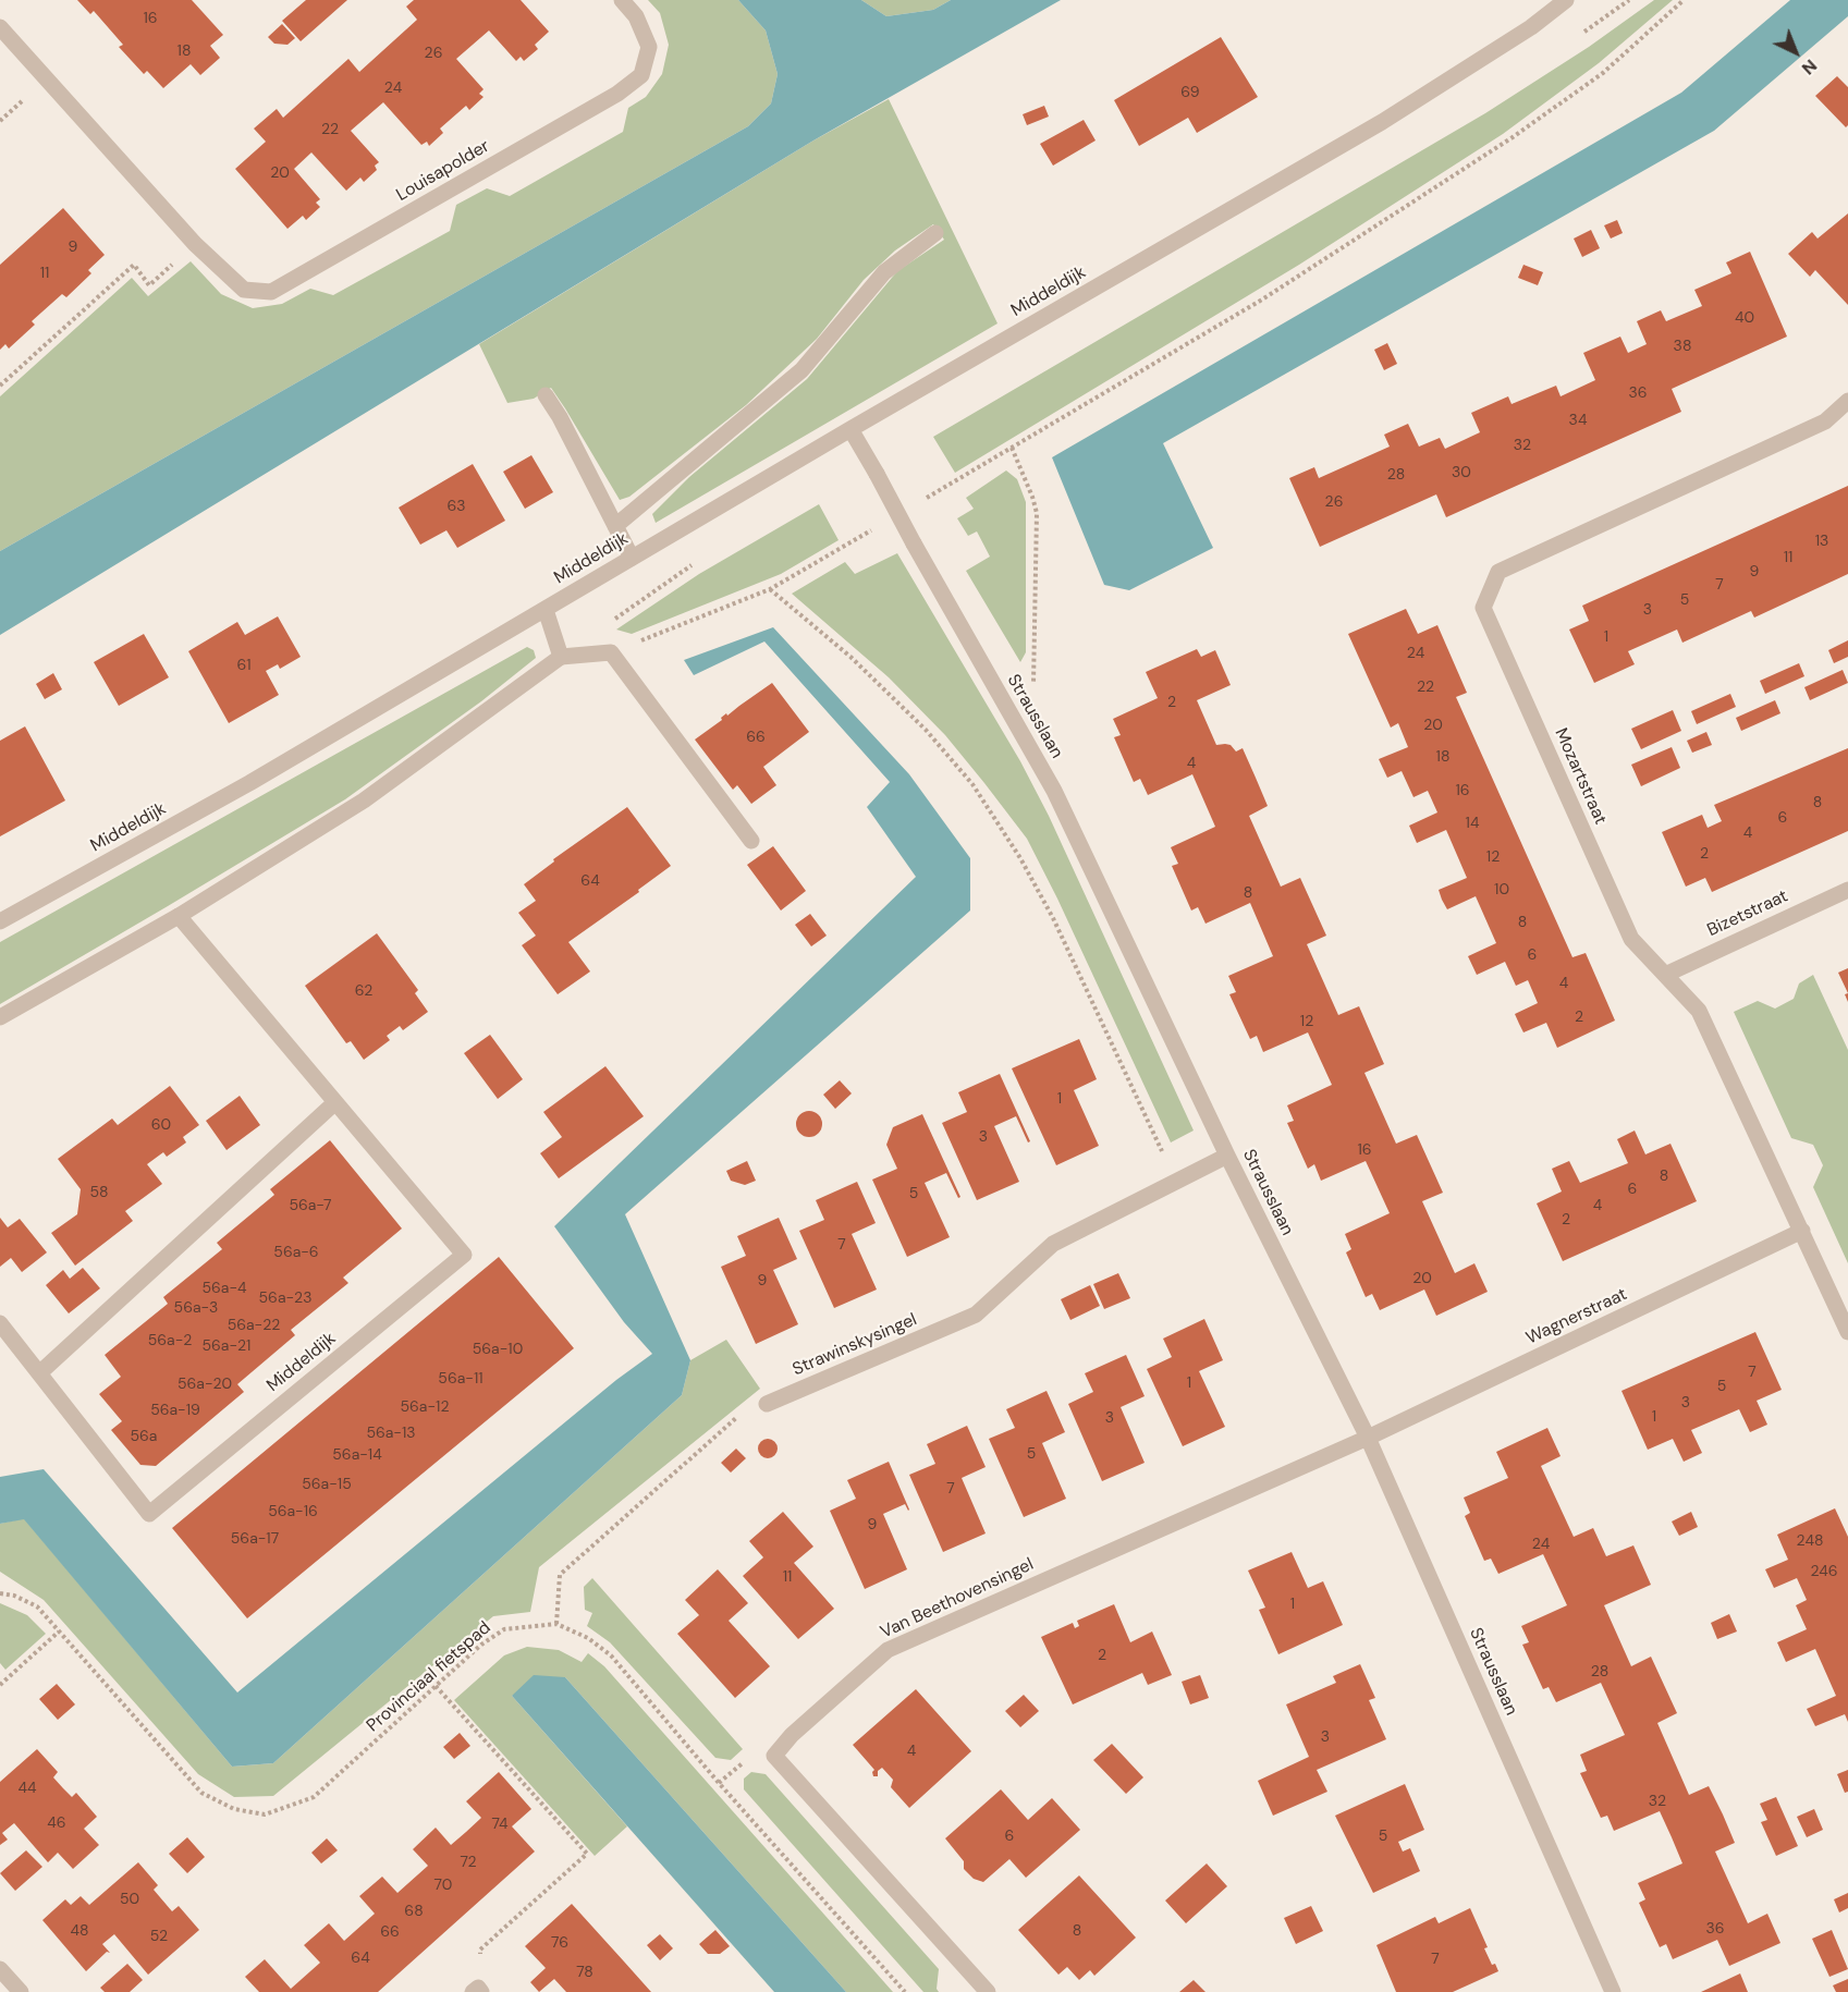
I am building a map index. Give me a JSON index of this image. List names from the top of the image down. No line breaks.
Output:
{"streets":{"street":["Louisapolder","Middeldijk","Strausslaan","Mozartstraat","Bizetstraat","Wagnerstraat","Strawinskysingel","Van Beethovensingel"],"path":["Provinciaal fietspad"]},"crossings":[["Middeldijk","Strausslaan"],["Strausslaan","Wagnerstraat"],["Strausslaan","Strawinskysingel"],["Strausslaan","Van Beethovensingel"],["Mozartstraat","Bizetstraat"],["Mozartstraat","Wagnerstraat"],["Wagnerstraat","Van Beethovensingel"]],"house_numbers":["16","18","26","24","69","22","20","9","11","40","38","36","34","32","30","28","26","63","13","11","9","7","5","3","1","24","61","22","2","20","66","18","4","16","8","6","14","4","2","12","64","10","8","8","6","4","62","2","12","1","60","3","16","8","6","58","5","56a-7","4","2","7","56a-6","20","9","56a-4","56a-23","56a-3","56a-22","56a-2","56a-21","56a-10","7","56a-11","1","56a-20","5","3","56a-12","56a-19","1","3","56a-13","56a","5","56a-14","56a-15","7","56a-16","9","56a-17","248","24","246","11","1","2","28","3","4","44","32","46","74","6","5","72","70","50","68","36","48","8","66","52","76","64","7","78"],"north":"bottom right"}
